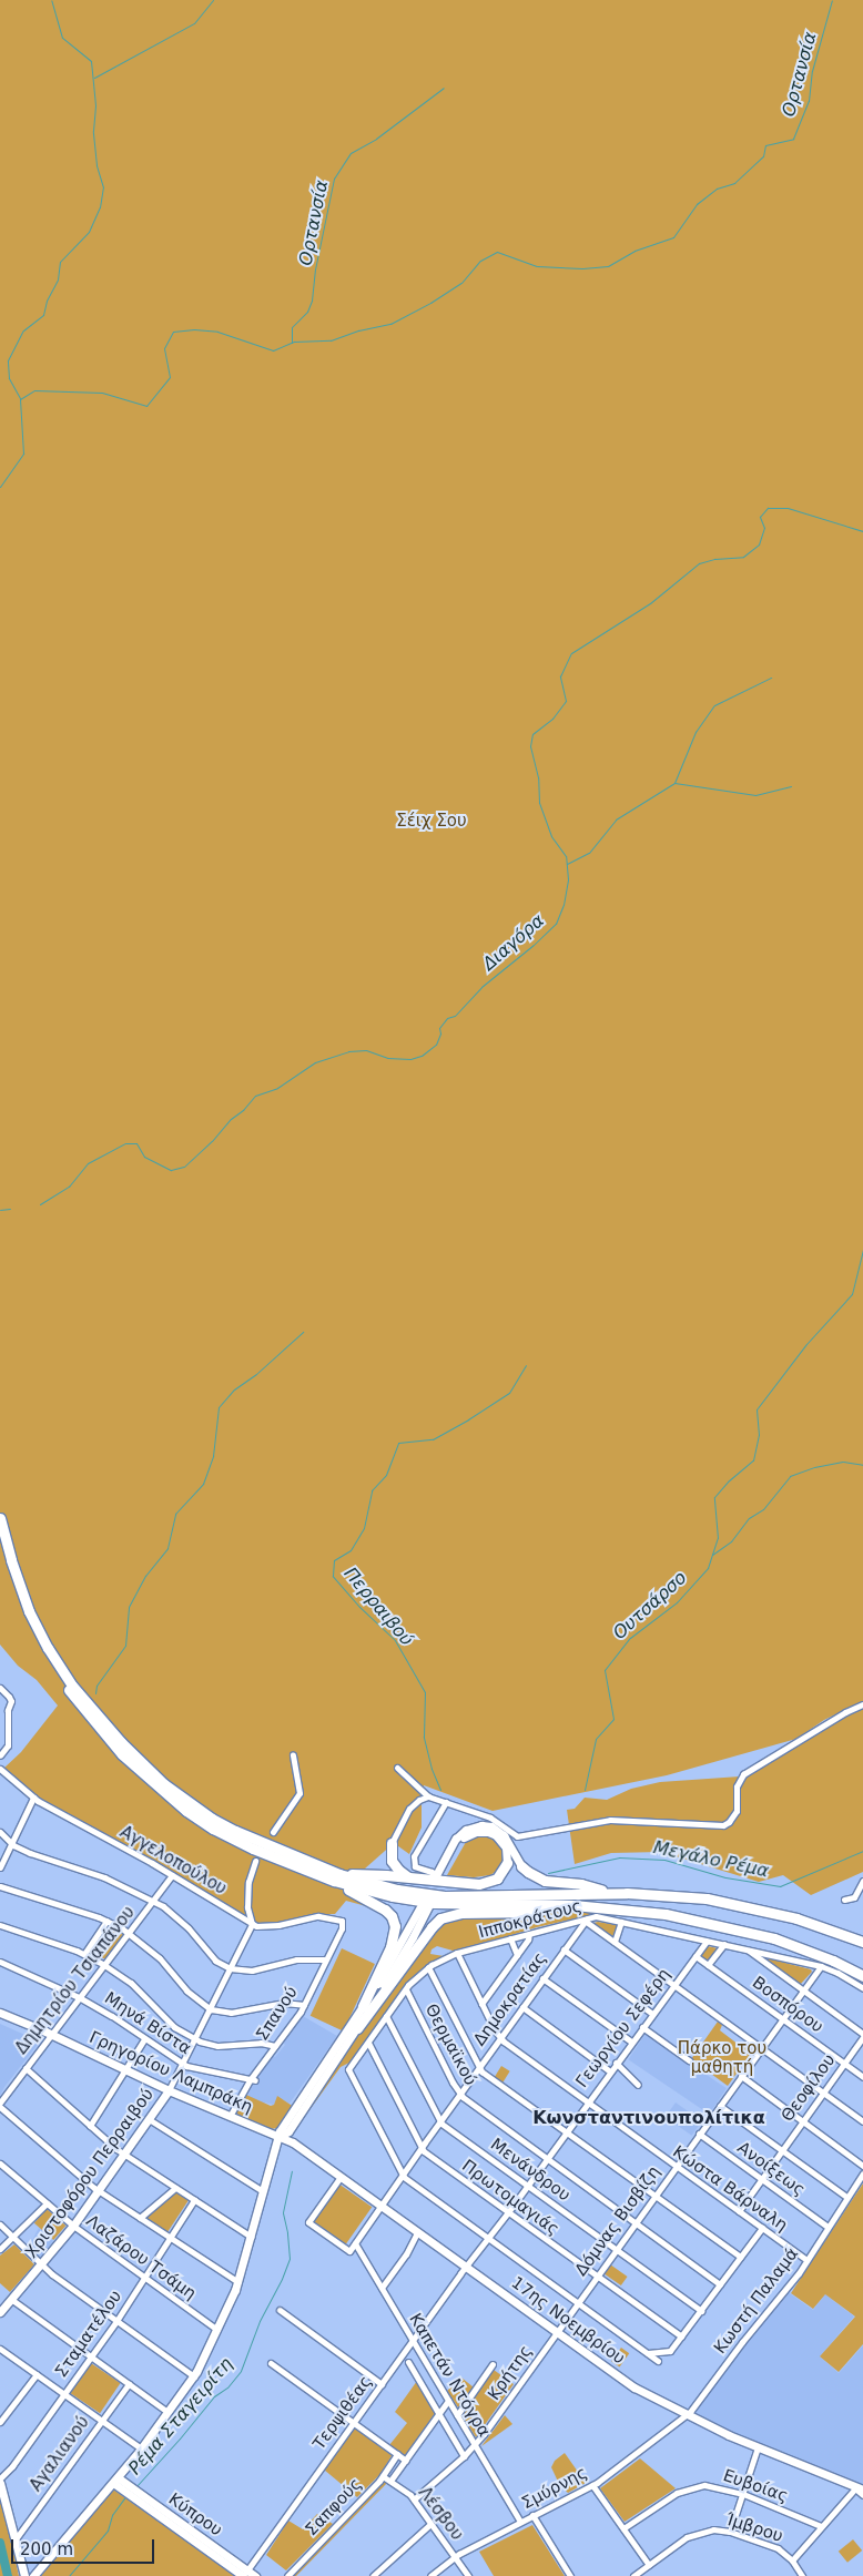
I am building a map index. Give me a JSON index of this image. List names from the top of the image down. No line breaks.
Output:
{"streets":{"street":["Αγγελοπούλου","Ιπποκράτους","Δημητρίου Τσιαπάνου","Δημοκρατίας","Βοσπόρου","Σπανού","Μηνά Βίστα","Γεωργίου Σεφέρη","Θερμαϊκού","Γρηγορίου Λαμπράκη","Θεοφίλου","Ανοίξεως","Μενάνδρου","Χριστοφόρου Περραιβού","Κώστα Βάρναλη","Πρωτομαγιάς","Δόμνας Βισβίζη","Λαζάρου Τσάμη","Κωστή Παλαμά","17ης Νοεμβρίου","Σταματέλου","Κρήτης","Καπετάν Ντόγρα","Τερψιθέας","Αγαλιανού","Ευβοίας","Σμύρνης","Σαπφούς","Λέσβου","Κύπρου","Ίμβρου"]},"crossings":[["Αγγελοπούλου","Δημητρίου Τσιαπάνου"],["Αγγελοπούλου","Σπανού"],["Αγγελοπούλου","Χριστοφόρου Περραιβού"],["Ιπποκράτους","Δημοκρατίας"],["Ιπποκράτους","Γεωργίου Σεφέρη"],["Ιπποκράτους","Θερμαϊκού"],["Ιπποκράτους","Μενάνδρου"],["Ιπποκράτους","Κώστα Βάρναλη"],["Ιπποκράτους","Πρωτομαγιάς"],["Ιπποκράτους","Δόμνας Βισβίζη"],["Δημητρίου Τσιαπάνου","Μηνά Βίστα"],["Δημητρίου Τσιαπάνου","Γρηγορίου Λαμπράκη"],["Δημοκρατίας","Θερμαϊκού"],["Δημοκρατίας","Μενάνδρου"],["Δημοκρατίας","Κώστα Βάρναλη"],["Δημοκρατίας","Πρωτομαγιάς"],["Δημοκρατίας","17ης Νοεμβρίου"],["Δημοκρατίας","Καπετάν Ντόγρα"],["Βοσπόρου","Γεωργίου Σεφέρη"],["Βοσπόρου","Θεοφίλου"],["Βοσπόρου","Δόμνας Βισβίζη"],["Σπανού","Μηνά Βίστα"],["Σπανού","Γρηγορίου Λαμπράκη"],["Μηνά Βίστα","Χριστοφόρου Περραιβού"],["Γεωργίου Σεφέρη","Θερμαϊκού"],["Γεωργίου Σεφέρη","Μενάνδρου"],["Γεωργίου Σεφέρη","Κώστα Βάρναλη"],["Γεωργίου Σεφέρη","Πρωτομαγιάς"],["Γεωργίου Σεφέρη","17ης Νοεμβρίου"],["Γεωργίου Σεφέρη","Τερψιθέας"],["Θερμαϊκού","Δόμνας Βισβίζη"],["Γρηγορίου Λαμπράκη","Χριστοφόρου Περραιβού"],["Γρηγορίου Λαμπράκη","17ης Νοεμβρίου"],["Θεοφίλου","Ανοίξεως"],["Θεοφίλου","Κώστα Βάρναλη"],["Ανοίξεως","Δόμνας Βισβίζη"],["Ανοίξεως","Κωστή Παλαμά"],["Μενάνδρου","Δόμνας Βισβίζη"],["Χριστοφόρου Περραιβού","Λαζάρου Τσάμη"],["Κώστα Βάρναλη","Δόμνας Βισβίζη"],["Κώστα Βάρναλη","Κωστή Παλαμά"],["Πρωτομαγιάς","Δόμνας Βισβίζη"],["Δόμνας Βισβίζη","17ης Νοεμβρίου"],["Δόμνας Βισβίζη","Κρήτης"],["Λαζάρου Τσάμη","Σταματέλου"],["Κωστή Παλαμά","17ης Νοεμβρίου"],["Κωστή Παλαμά","Σμύρνης"],["17ης Νοεμβρίου","Κρήτης"],["17ης Νοεμβρίου","Τερψιθέας"],["17ης Νοεμβρίου","Σμύρνης"],["Κρήτης","Καπετάν Ντόγρα"],["Κρήτης","Λέσβου"],["Καπετάν Ντόγρα","Τερψιθέας"],["Καπετάν Ντόγρα","Σμύρνης"],["Τερψιθέας","Κύπρου"],["Σμύρνης","Λέσβου"],["Σαπφούς","Λέσβου"]],"districts":["Κωνσταντινουπολίτικα"],"water":["Ορτανσία","Διαγόρα","Ουτσάρσο","Περραιβού","Μεγάλο Ρέμα","Ρέμα Σταγειρίτη"],"parks":["Σέιχ Σου","Πάρκο του μαθητή"],"scale_bar":"200 m"}
